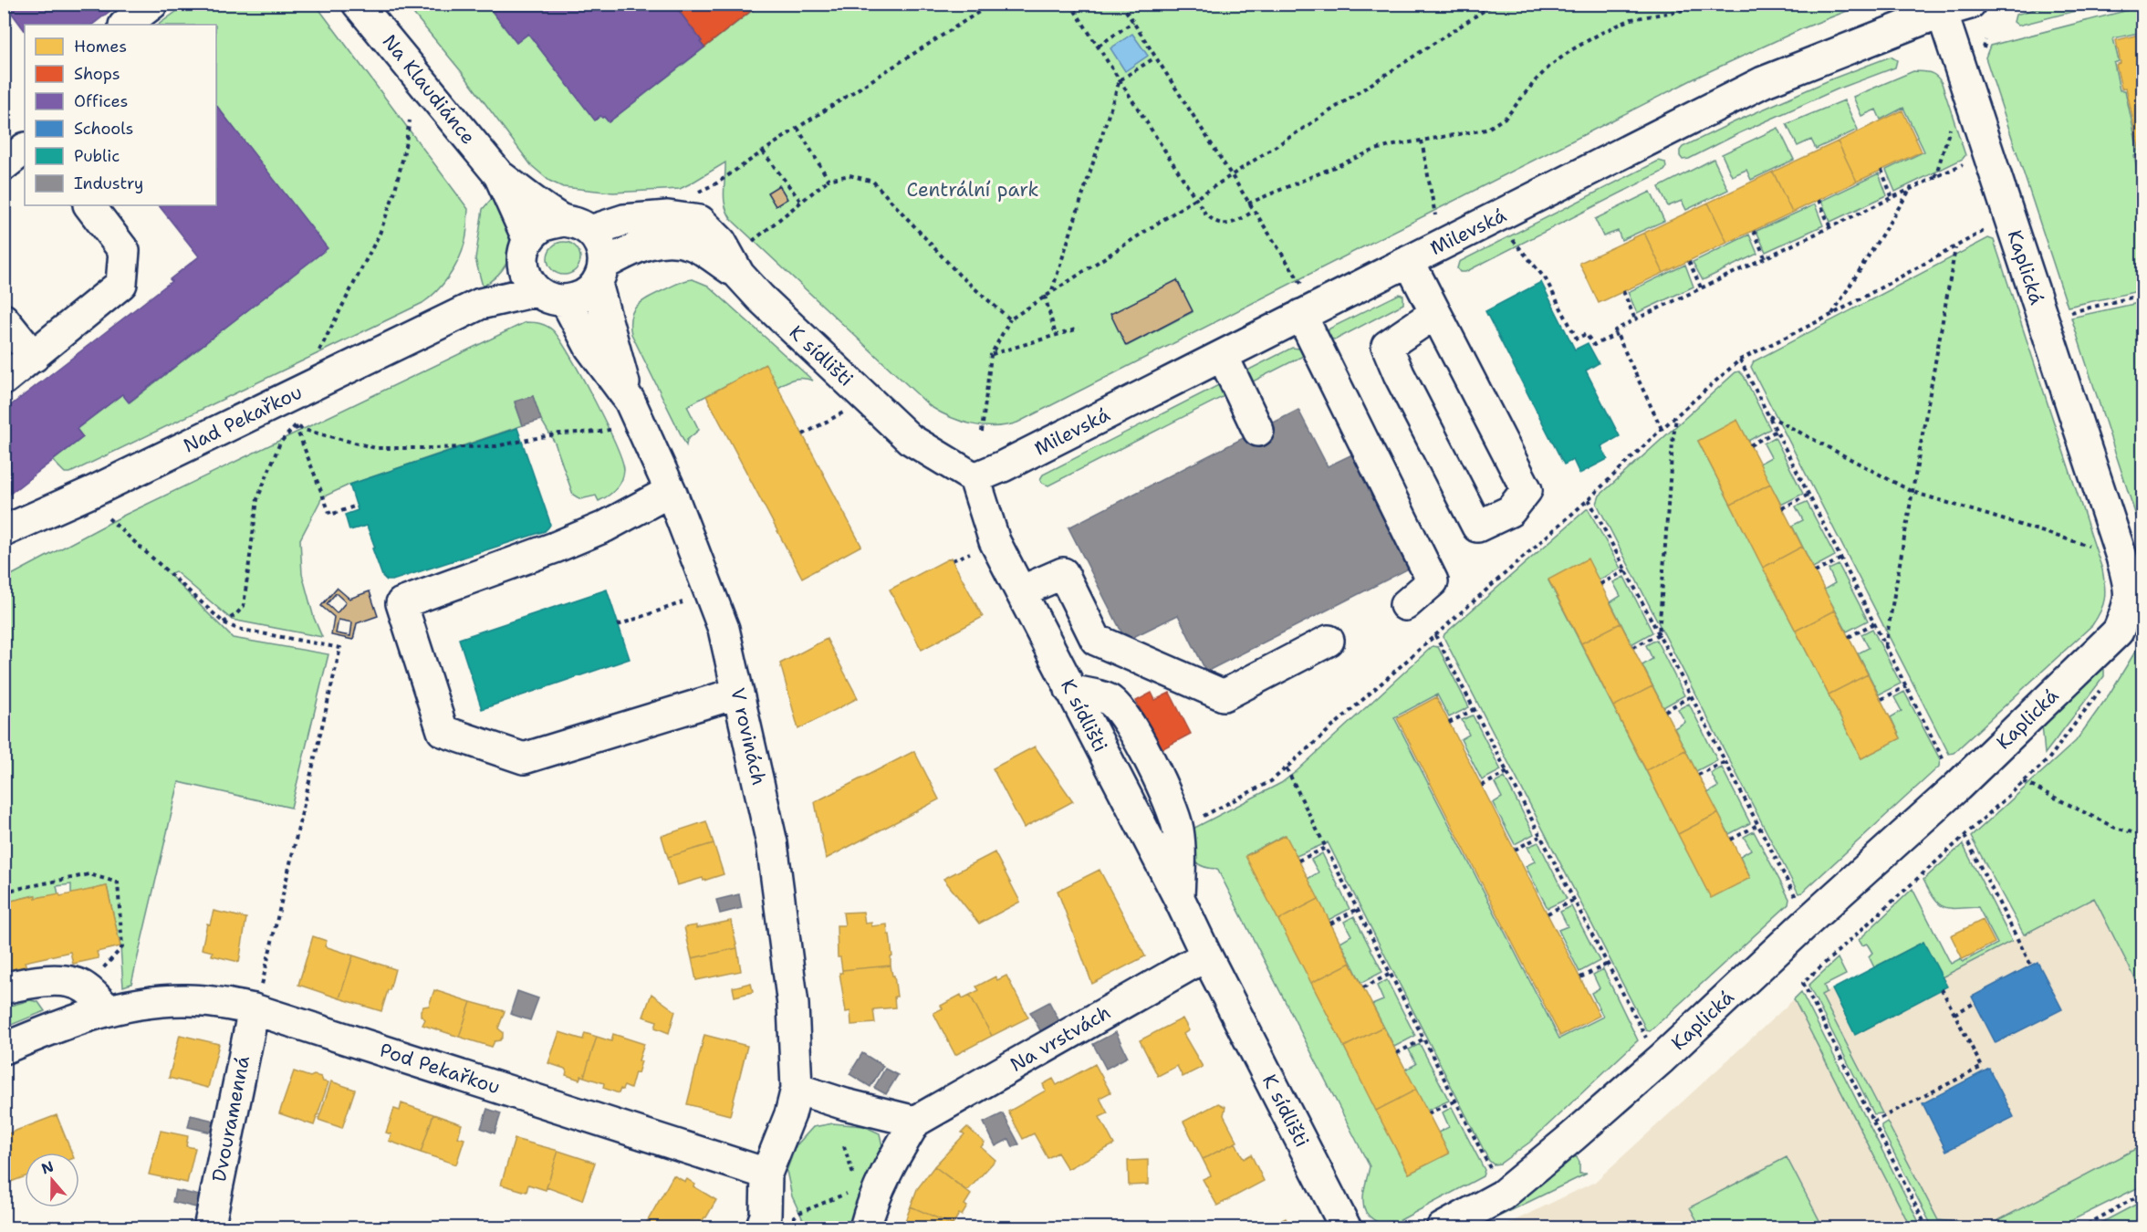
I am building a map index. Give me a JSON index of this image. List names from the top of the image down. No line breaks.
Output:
{"streets":{"street":["Na Klaudiánce","Milevská","Kaplická","K sídlišti","Nad Pekařkou","V rovinách","Na vrstvách","Pod Pekařkou","Dvouramenná"]},"crossings":[["Na Klaudiánce","K sídlišti"],["Na Klaudiánce","Nad Pekařkou"],["Na Klaudiánce","V rovinách"],["Milevská","Kaplická"],["Milevská","K sídlišti"],["K sídlišti","Nad Pekařkou"],["K sídlišti","V rovinách"],["K sídlišti","Na vrstvách"],["Nad Pekařkou","V rovinách"],["V rovinách","Pod Pekařkou"],["Pod Pekařkou","Dvouramenná"]],"parks":["Centrální park"],"legend":["Homes","Shops","Offices","Schools","Public","Industry"],"north":"top"}
